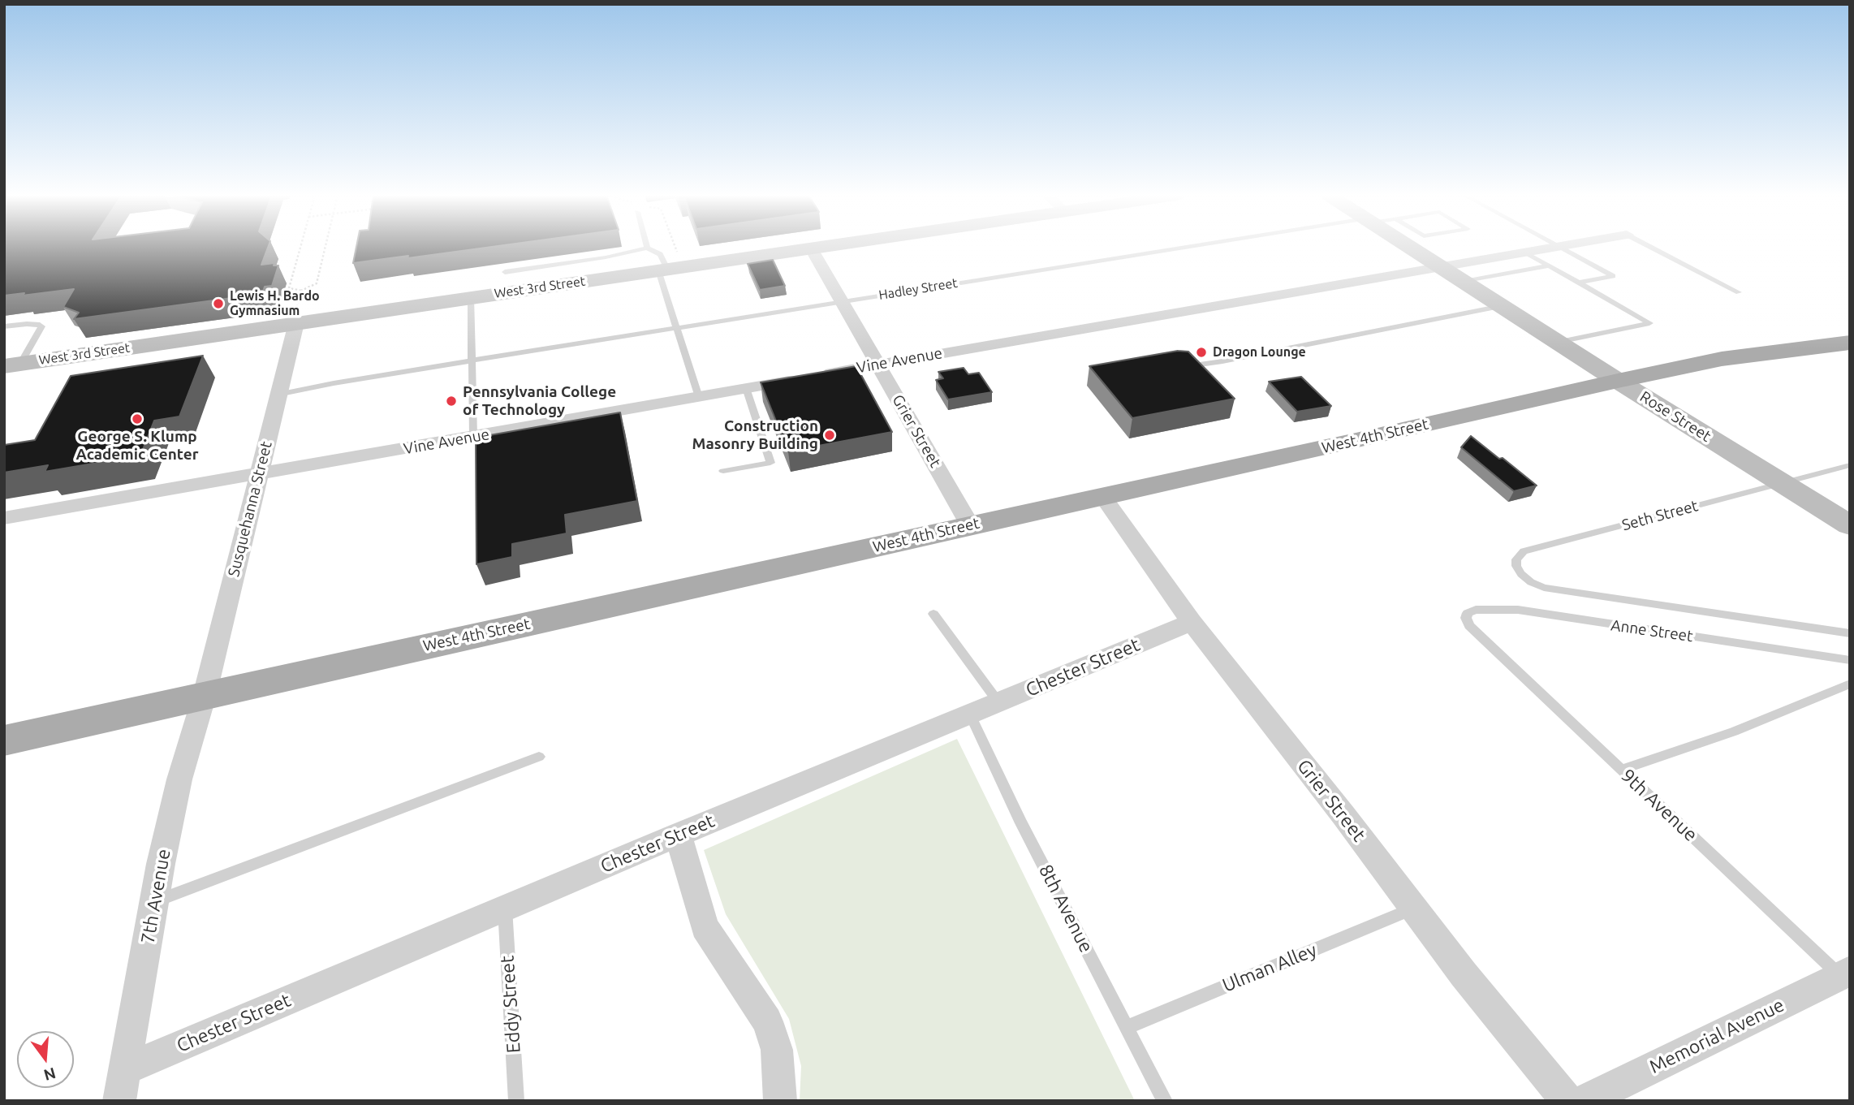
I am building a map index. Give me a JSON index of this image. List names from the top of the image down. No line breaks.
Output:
{"streets":{"main road":["West 3rd Street","Rose Street","West 4th Street"],"street":["Vine Avenue","Grier Street","Susquehanna Street","Chester Street","7th Avenue","Memorial Avenue"],"lane":["Hadley Street","Seth Street","Anne Street","9th Avenue","8th Avenue","Ulman Alley","Eddy Street"]},"crossings":[["West 3rd Street","Grier Street"],["West 3rd Street","Susquehanna Street"],["Hadley Street","Grier Street"],["Hadley Street","Susquehanna Street"],["Vine Avenue","Rose Street"],["Vine Avenue","Grier Street"],["Vine Avenue","Susquehanna Street"],["Rose Street","West 4th Street"],["Rose Street","Seth Street"],["Grier Street","West 4th Street"],["Grier Street","Chester Street"],["Grier Street","Ulman Alley"],["West 4th Street","Susquehanna Street"],["West 4th Street","7th Avenue"],["Susquehanna Street","7th Avenue"],["Seth Street","Anne Street"],["Anne Street","9th Avenue"],["Chester Street","7th Avenue"],["Chester Street","8th Avenue"],["Chester Street","Eddy Street"],["9th Avenue","Memorial Avenue"],["8th Avenue","Ulman Alley"]],"places":["Lewis H. Bardo Gymnasium","Dragon Lounge","Pennsylvania College of Technology","George S. Klump Academic Center","Construction Masonry Building"],"north":"bottom"}
